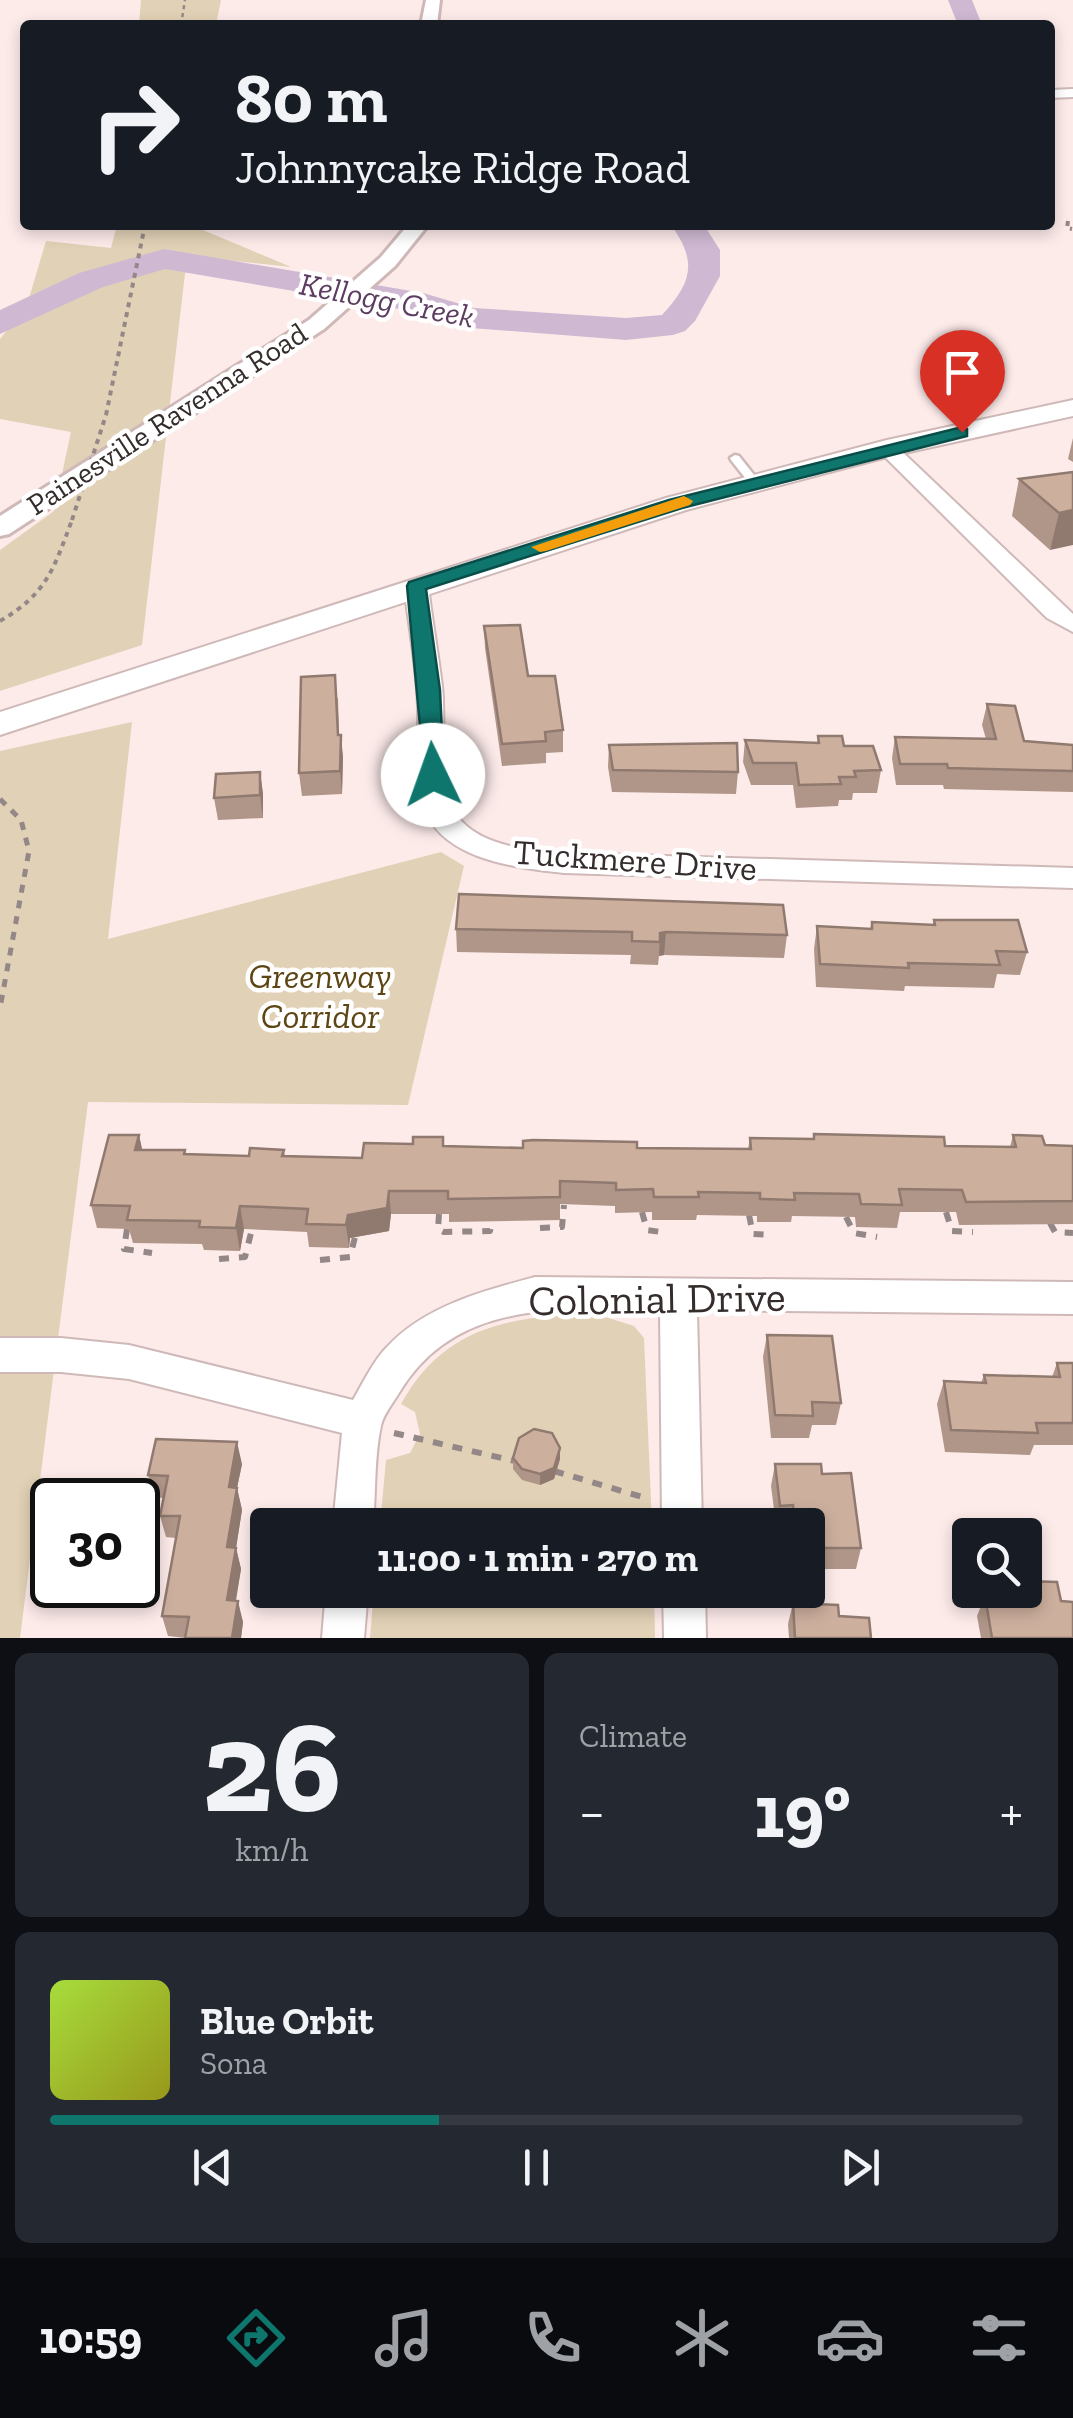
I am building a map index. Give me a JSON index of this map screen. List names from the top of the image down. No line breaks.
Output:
{"streets":{"street":["Painesville Ravenna Road","Tuckmere Drive","Colonial Drive"]},"water":["Kellogg Creek"],"parks":["Greenway Corridor"],"page":{"turn":["80 m","Johnnycake Ridge Road"],"limit":"30","trip":"11:00 · 1 min · 270 m","tile":[["26","km/h"],"Climate"],"heat":["−","19°","+"],"song":["Blue Orbit","Sona"],"tabs":"10:59"}}
